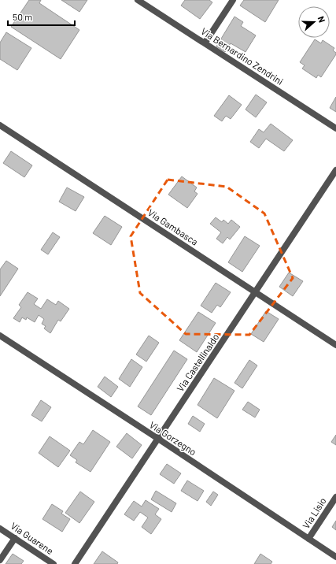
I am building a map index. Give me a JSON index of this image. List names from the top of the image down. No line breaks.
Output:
{"streets":{"street":["Via Bernardino Zendrini","Via Gambasca","Via Castellinaldo","Via Gorzegno","Via Lisio","Via Guarene"]},"crossings":[["Via Gambasca","Via Castellinaldo"],["Via Castellinaldo","Via Gorzegno"],["Via Gorzegno","Via Lisio"]],"scale_bar":"50 m","north":"right"}
